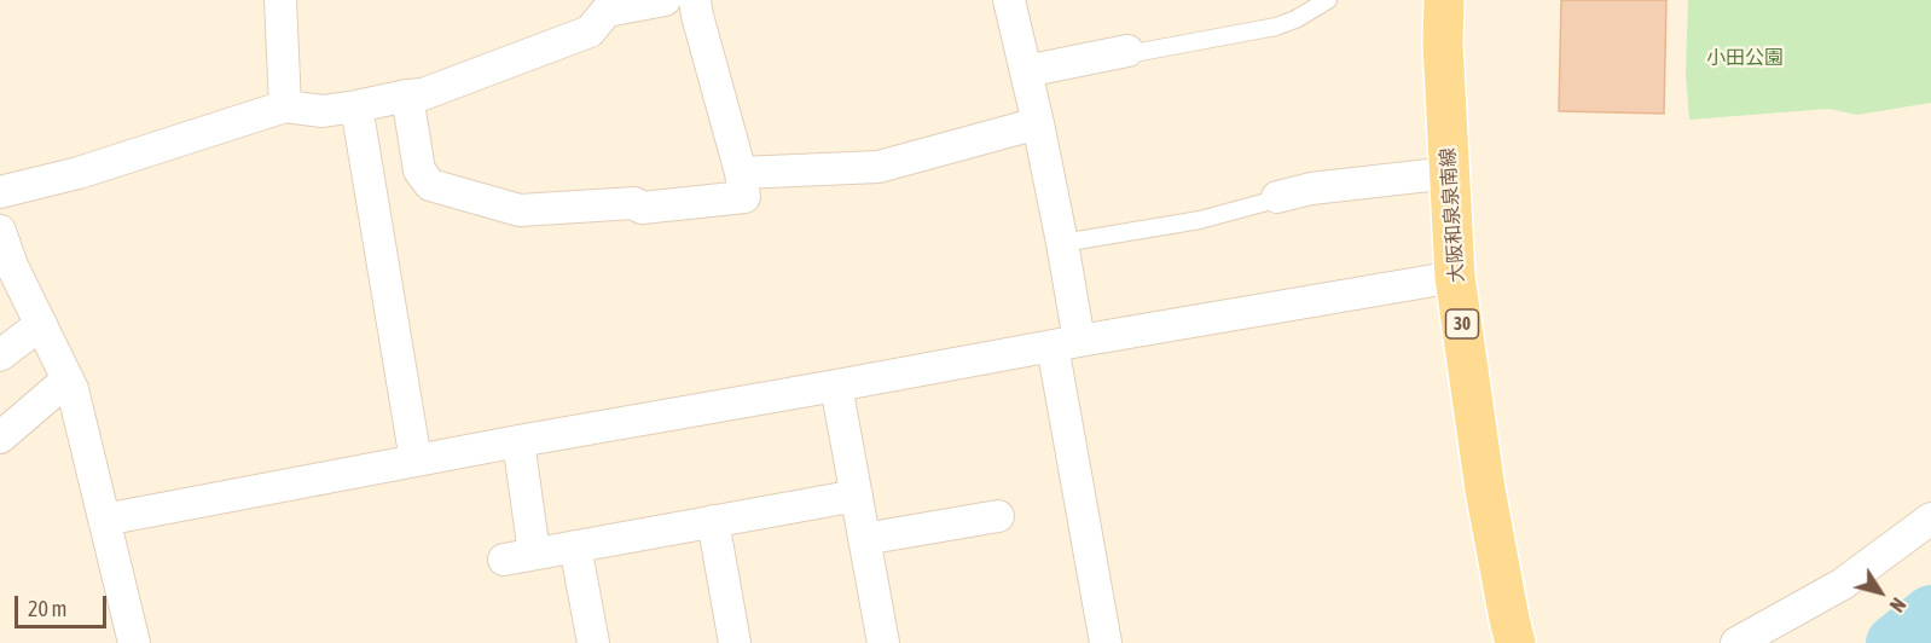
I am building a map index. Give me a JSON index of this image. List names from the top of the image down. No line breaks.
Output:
{"streets":{"main road":["大阪和泉泉南線","30"]},"parks":["小田公園"],"scale_bar":"20 m","north":"bottom right"}
